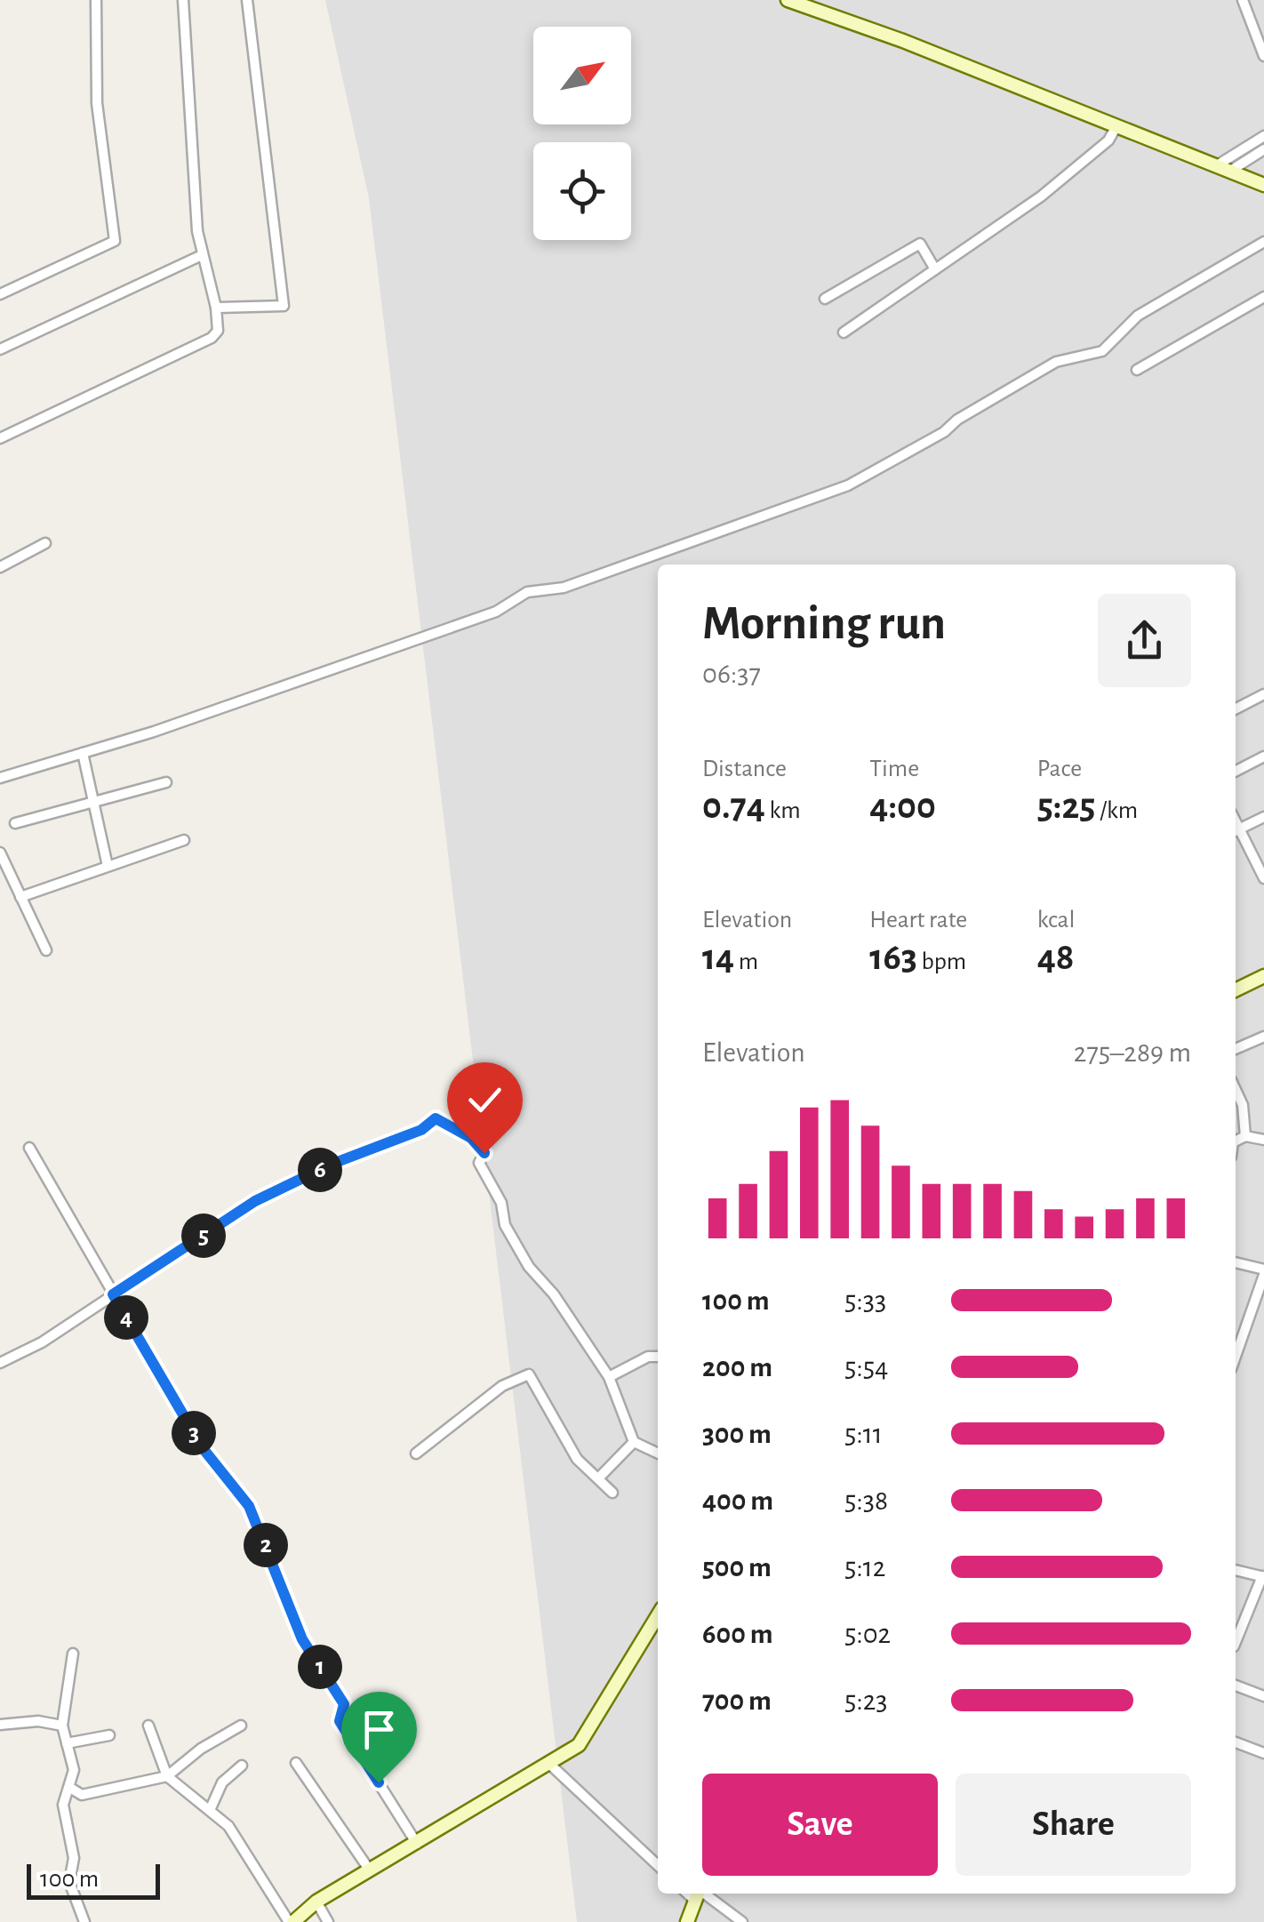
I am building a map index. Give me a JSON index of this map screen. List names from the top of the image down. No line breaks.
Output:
{"scale_bar":"100 m","north":"top right","page":{"heading":["Morning run","06:37"],"stats":[["Distance","0.74 km"],["Time","4:00"],["Pace","5:25 /km"],["Elevation","14 m"],["Heart rate","163 bpm"],["kcal","48"]],"chart":["Elevation","275–289 m"],"pins":["6","5","4","3","2","1"],"list":[{"name":"100 m","note":"5:33"},{"name":"200 m","note":"5:54"},{"name":"300 m","note":"5:11"},{"name":"400 m","note":"5:38"},{"name":"500 m","note":"5:12"},{"name":"600 m","note":"5:02"},{"name":"700 m","note":"5:23"}],"buttons":["Save","Share"],"scale":"100 m"}}
